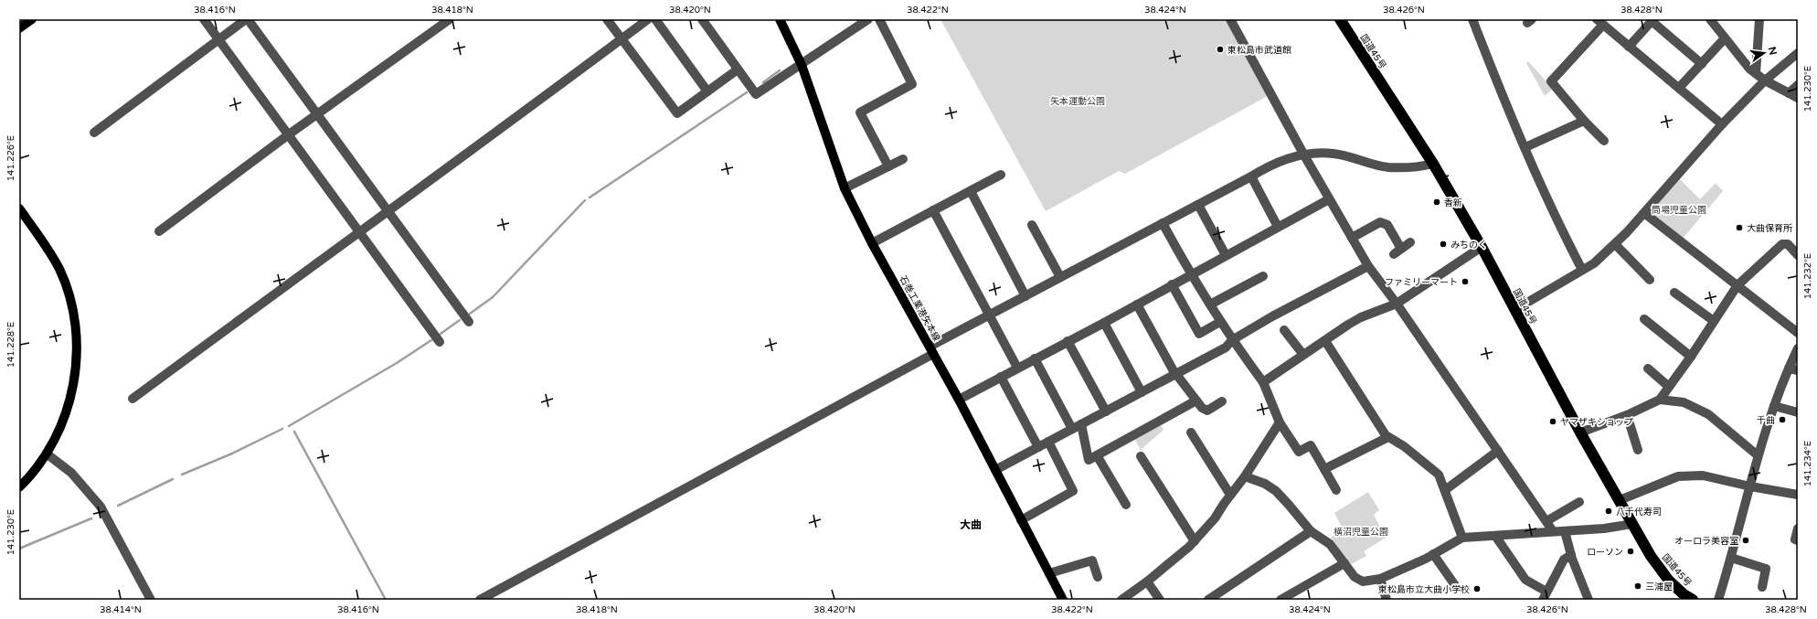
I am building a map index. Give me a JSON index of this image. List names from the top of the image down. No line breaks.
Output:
{"streets":{"highway":["国道45号"],"main road":["石巻工業港矢本線"]},"districts":["大曲"],"parks":["矢本運動公園","筒場児童公園","横沼児童公園"],"places":["東松島市武道館","香新","大曲保育所","みちのく","ファミリーマート","千曲","ヤマザキショップ","八千代寿司","オーロラ美容室","ローソン","三浦屋","東松島市立大曲小学校"],"north":"right","coordinates":["38.416°N","38.418°N","38.420°N","38.422°N","38.424°N","38.426°N","38.428°N","141.230°E","141.226°E","141.232°E","141.228°E","141.234°E","38.414°N"]}
